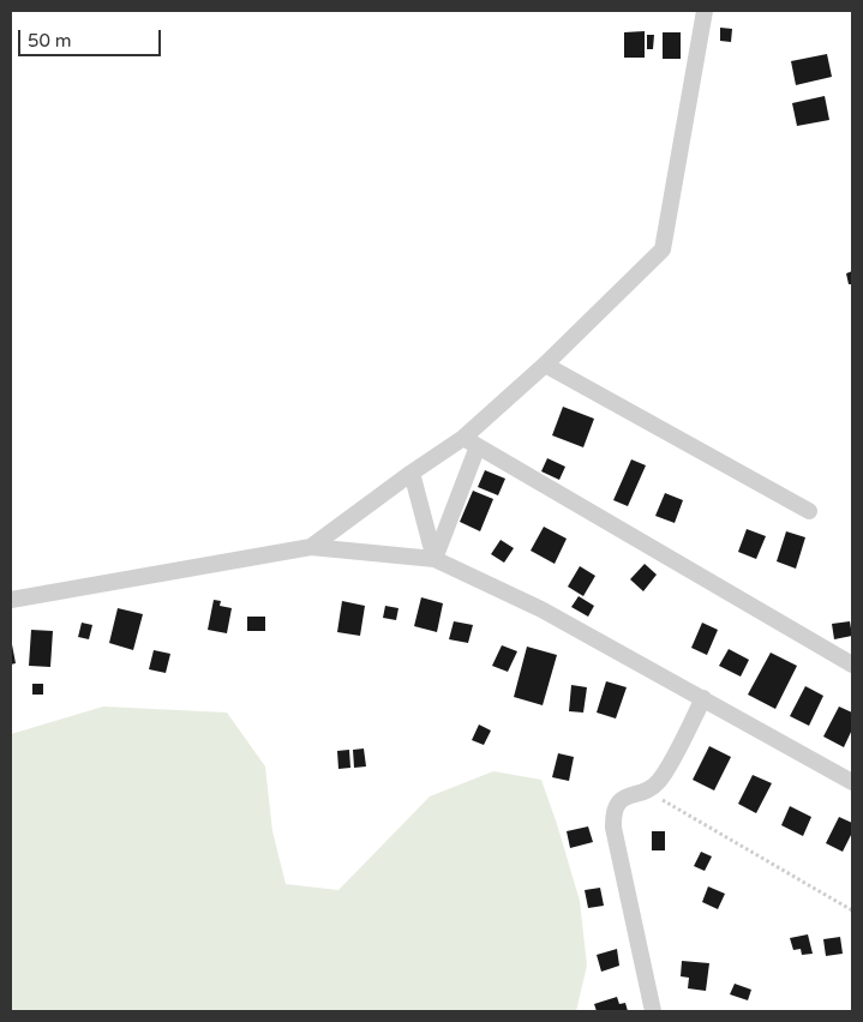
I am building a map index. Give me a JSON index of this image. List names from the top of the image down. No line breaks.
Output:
{"scale_bar":"50 m"}
